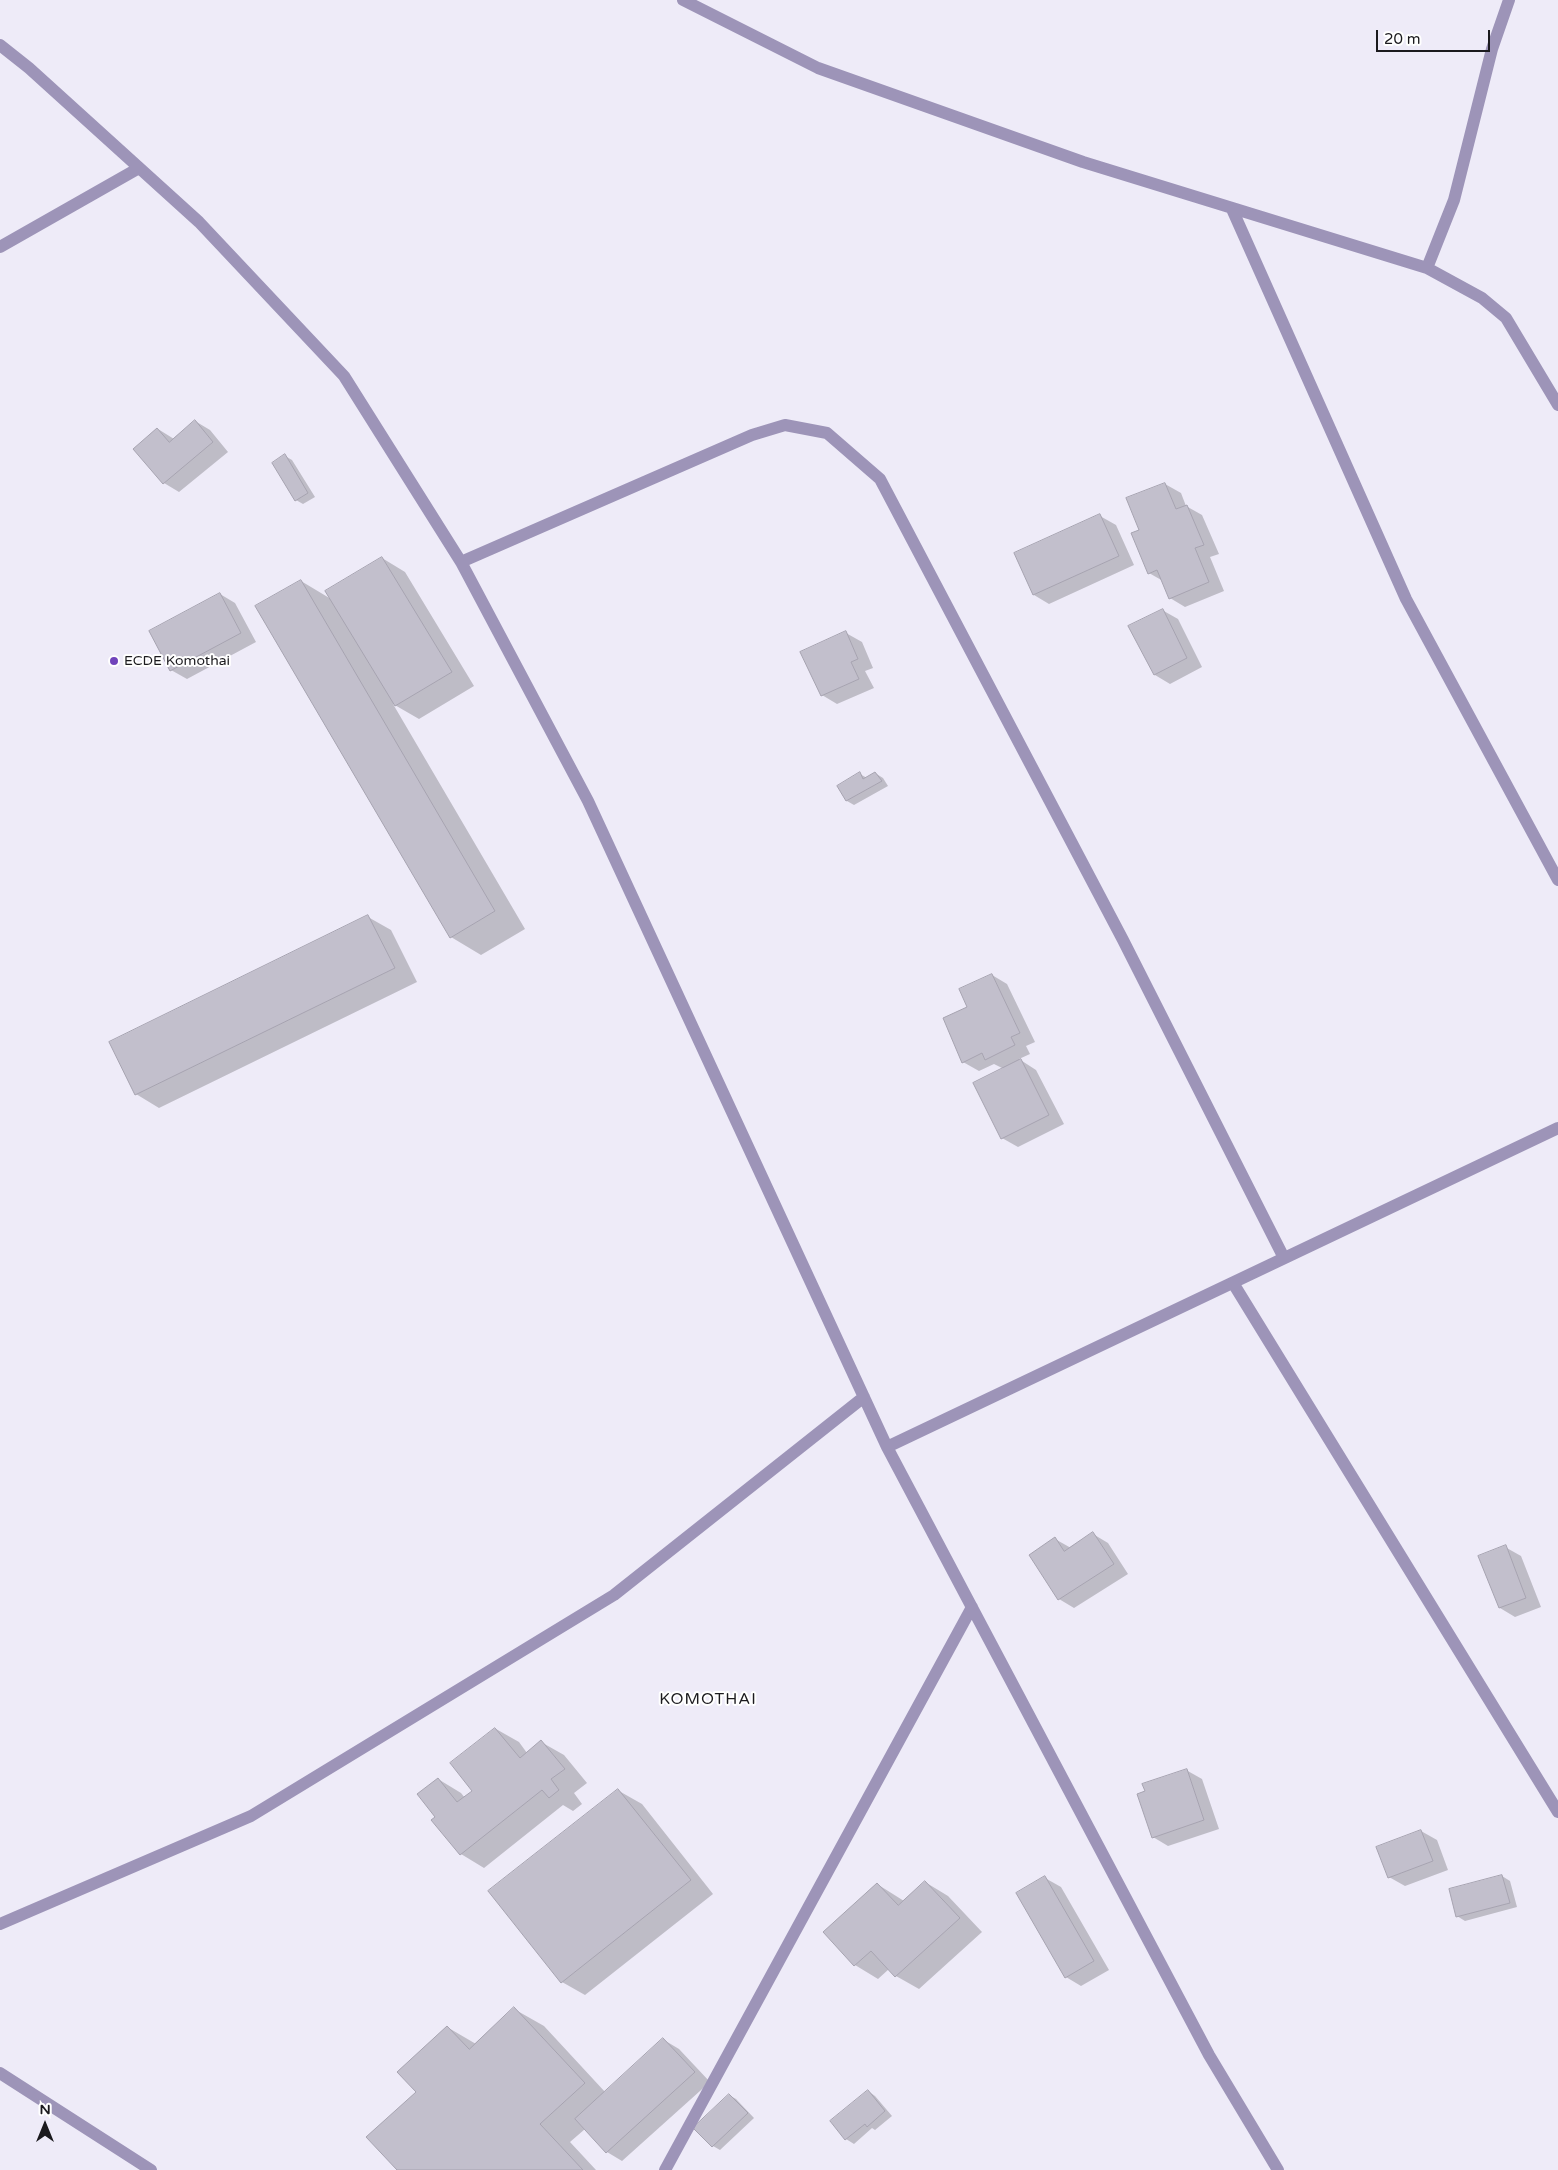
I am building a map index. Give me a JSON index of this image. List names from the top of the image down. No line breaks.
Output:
{"districts":["KOMOTHAI"],"places":["ECDE Komothai"],"scale_bar":"20 m","north":"top"}
